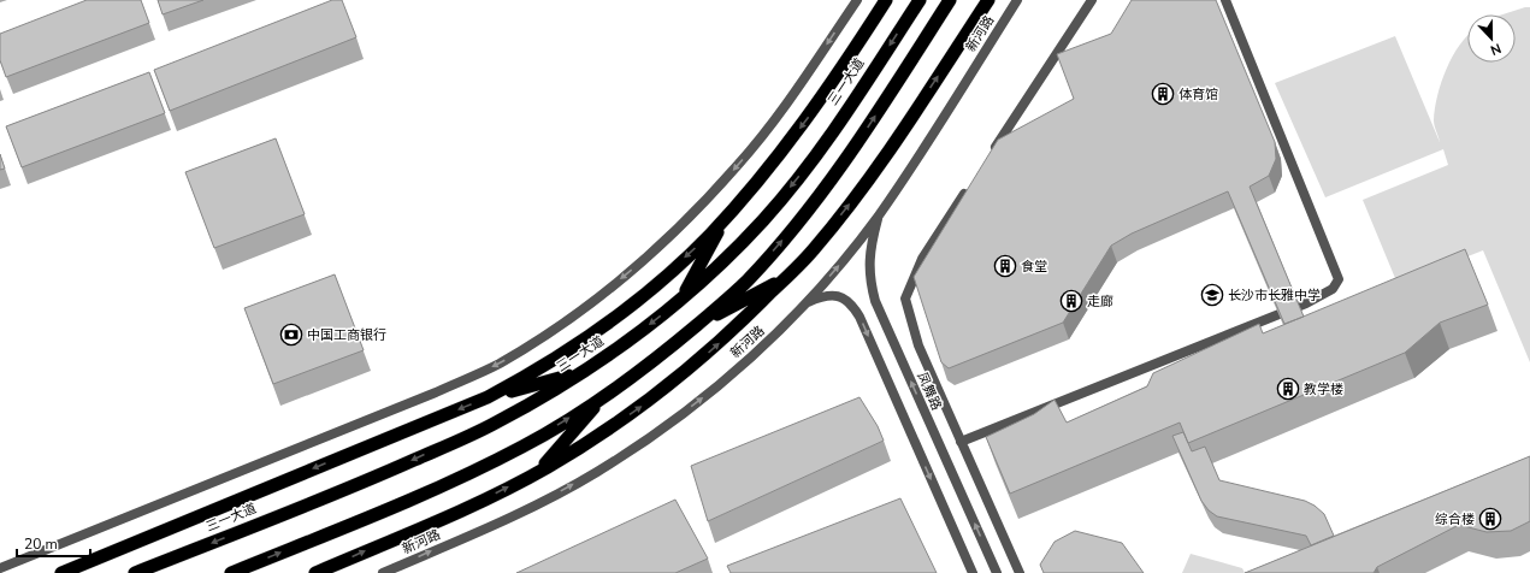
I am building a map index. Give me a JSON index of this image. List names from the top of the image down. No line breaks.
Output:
{"streets":{"highway":["三一大道"],"street":["新河路","凤舞路"]},"crossings":[["新河路","凤舞路"]],"one_way":["新河路"],"places":{"building":["体育馆","食堂","走廊","教学楼","综合楼"],"school or university":["长沙市长雅中学"],"bank":["中国工商银行"]},"scale_bar":"20 m","north":"bottom"}
